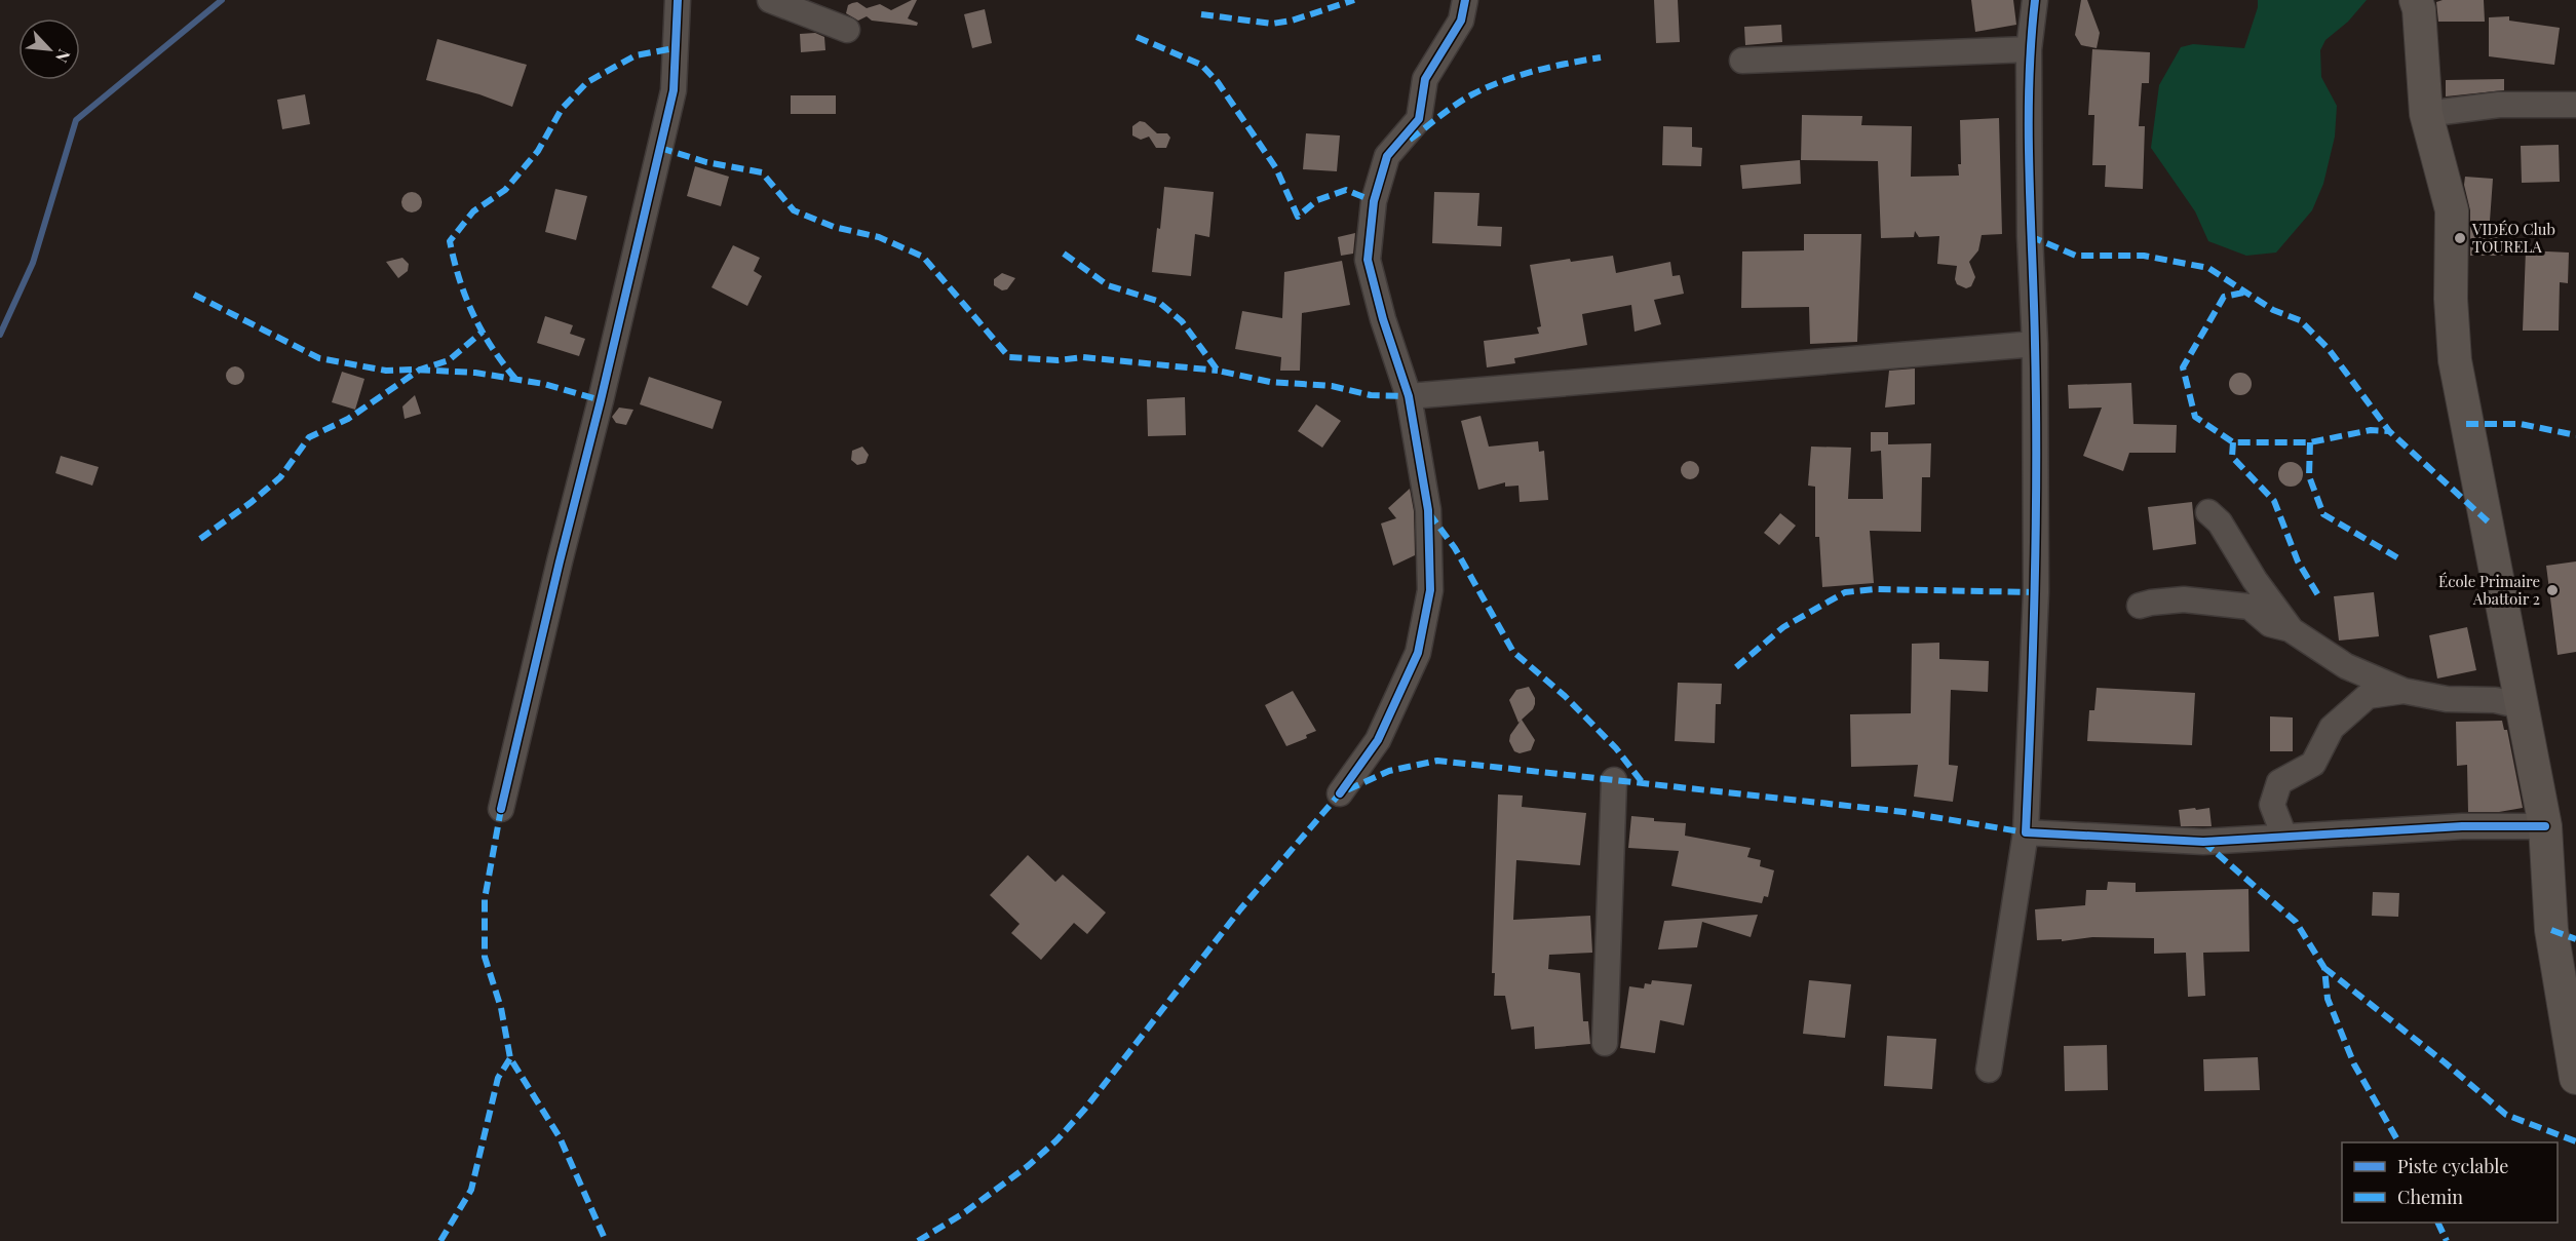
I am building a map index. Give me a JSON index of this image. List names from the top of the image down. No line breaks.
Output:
{"places":["VIDÉO Club TOURELA","École Primaire Abattoir 2"],"legend":["Piste cyclable","Chemin"],"north":"bottom right"}
